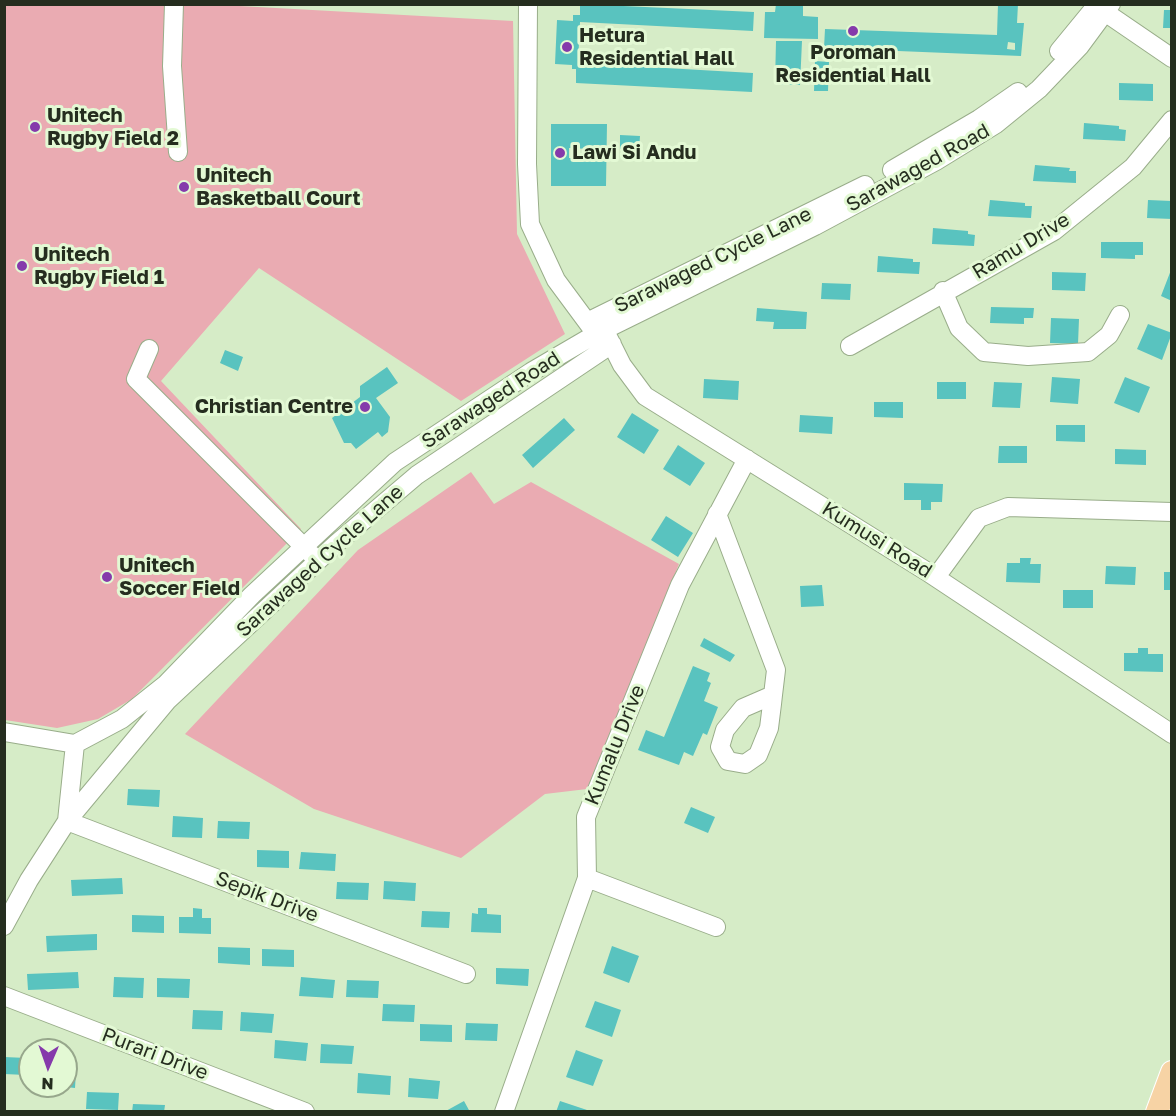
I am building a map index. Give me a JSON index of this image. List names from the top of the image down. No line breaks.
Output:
{"streets":{"street":["Sarawaged Road","Ramu Drive","Sarawaged Cycle Lane","Kumusi Road","Kumalu Drive","Purari Drive"]},"crossings":[["Sarawaged Road","Sarawaged Cycle Lane"],["Sarawaged Road","Kumusi Road"],["Sarawaged Cycle Lane","Kumusi Road"],["Kumusi Road","Kumalu Drive"]],"places":["Poroman Residential Hall","Hetura Residential Hall","Unitech Rugby Field 2","Lawi Si Andu","Unitech Basketball Court","Unitech Rugby Field 1","Christian Centre","Unitech Soccer Field"],"north":"bottom"}
